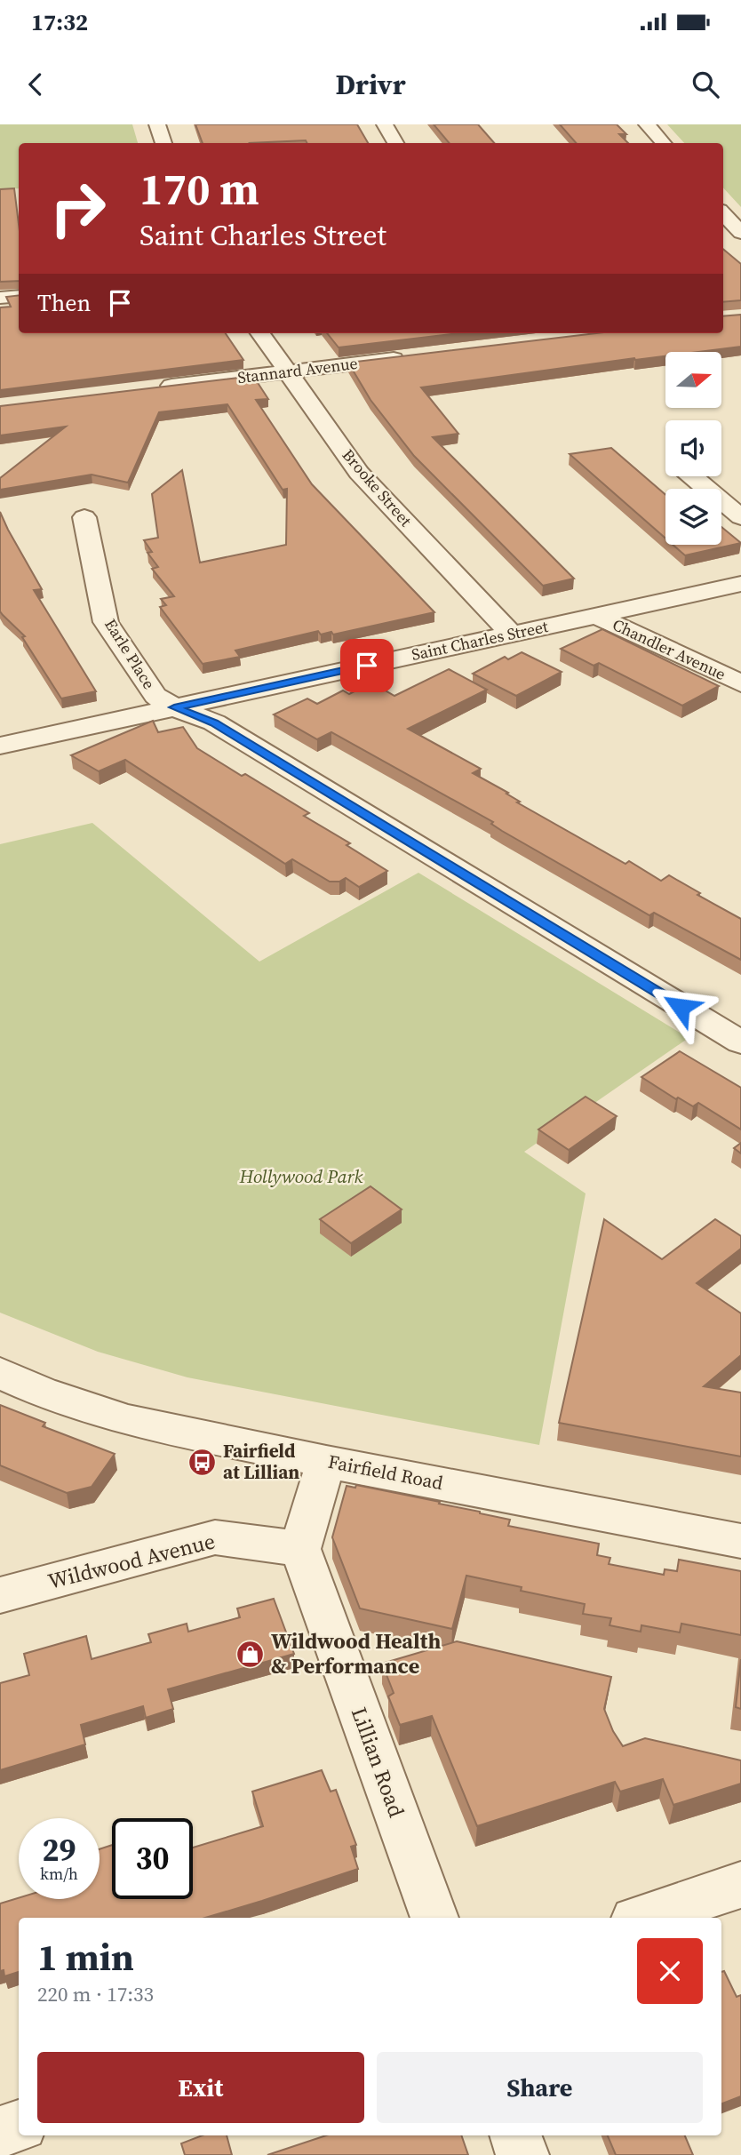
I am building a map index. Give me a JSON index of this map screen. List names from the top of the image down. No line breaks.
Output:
{"streets":{"street":["Stannard Avenue","Brooke Street","Saint Charles Street","Chandler Avenue","Earle Place","Fairfield Road","Wildwood Avenue","Lillian Road"]},"crossings":[["Stannard Avenue","Brooke Street"],["Brooke Street","Saint Charles Street"],["Saint Charles Street","Chandler Avenue"],["Saint Charles Street","Earle Place"],["Wildwood Avenue","Lillian Road"]],"parks":["Hollywood Park"],"places":{"bus stop":["Fairfield at Lillian"],"shop":["Wildwood Health & Performance"]},"north":"right","page":{"status":"17:32","header":"Drivr","turn":["170 m","Saint Charles Street"],"then":"Then","speed":"29 km/h","limit":"30","heading":["1 min","220 m · 17:33"],"buttons":["Exit","Share"]}}
